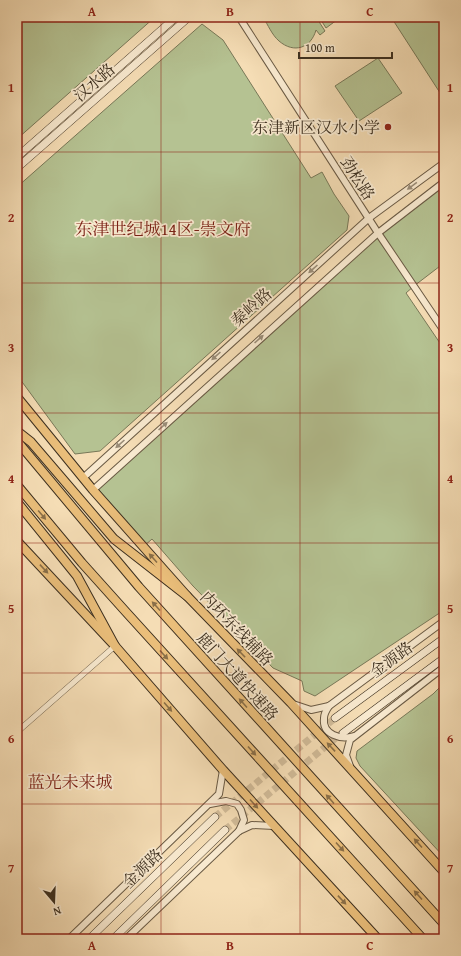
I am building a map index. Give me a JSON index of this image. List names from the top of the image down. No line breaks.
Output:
{"streets":{"main road":["汉水路","内环东线辅路","金源路","鹿门大道快速路"],"street":["劲松路","秦岭路"]},"crossings":[["劲松路","秦岭路"],["秦岭路","内环东线辅路"]],"districts":["东津世纪城14区-崇文府","蓝光未来城"],"places":["东津新区汉水小学"],"scale_bar":"100 m","north":"bottom","grid":{"columns":["A","B","C"],"rows":["1","2","3","4","5","6","7"]}}
